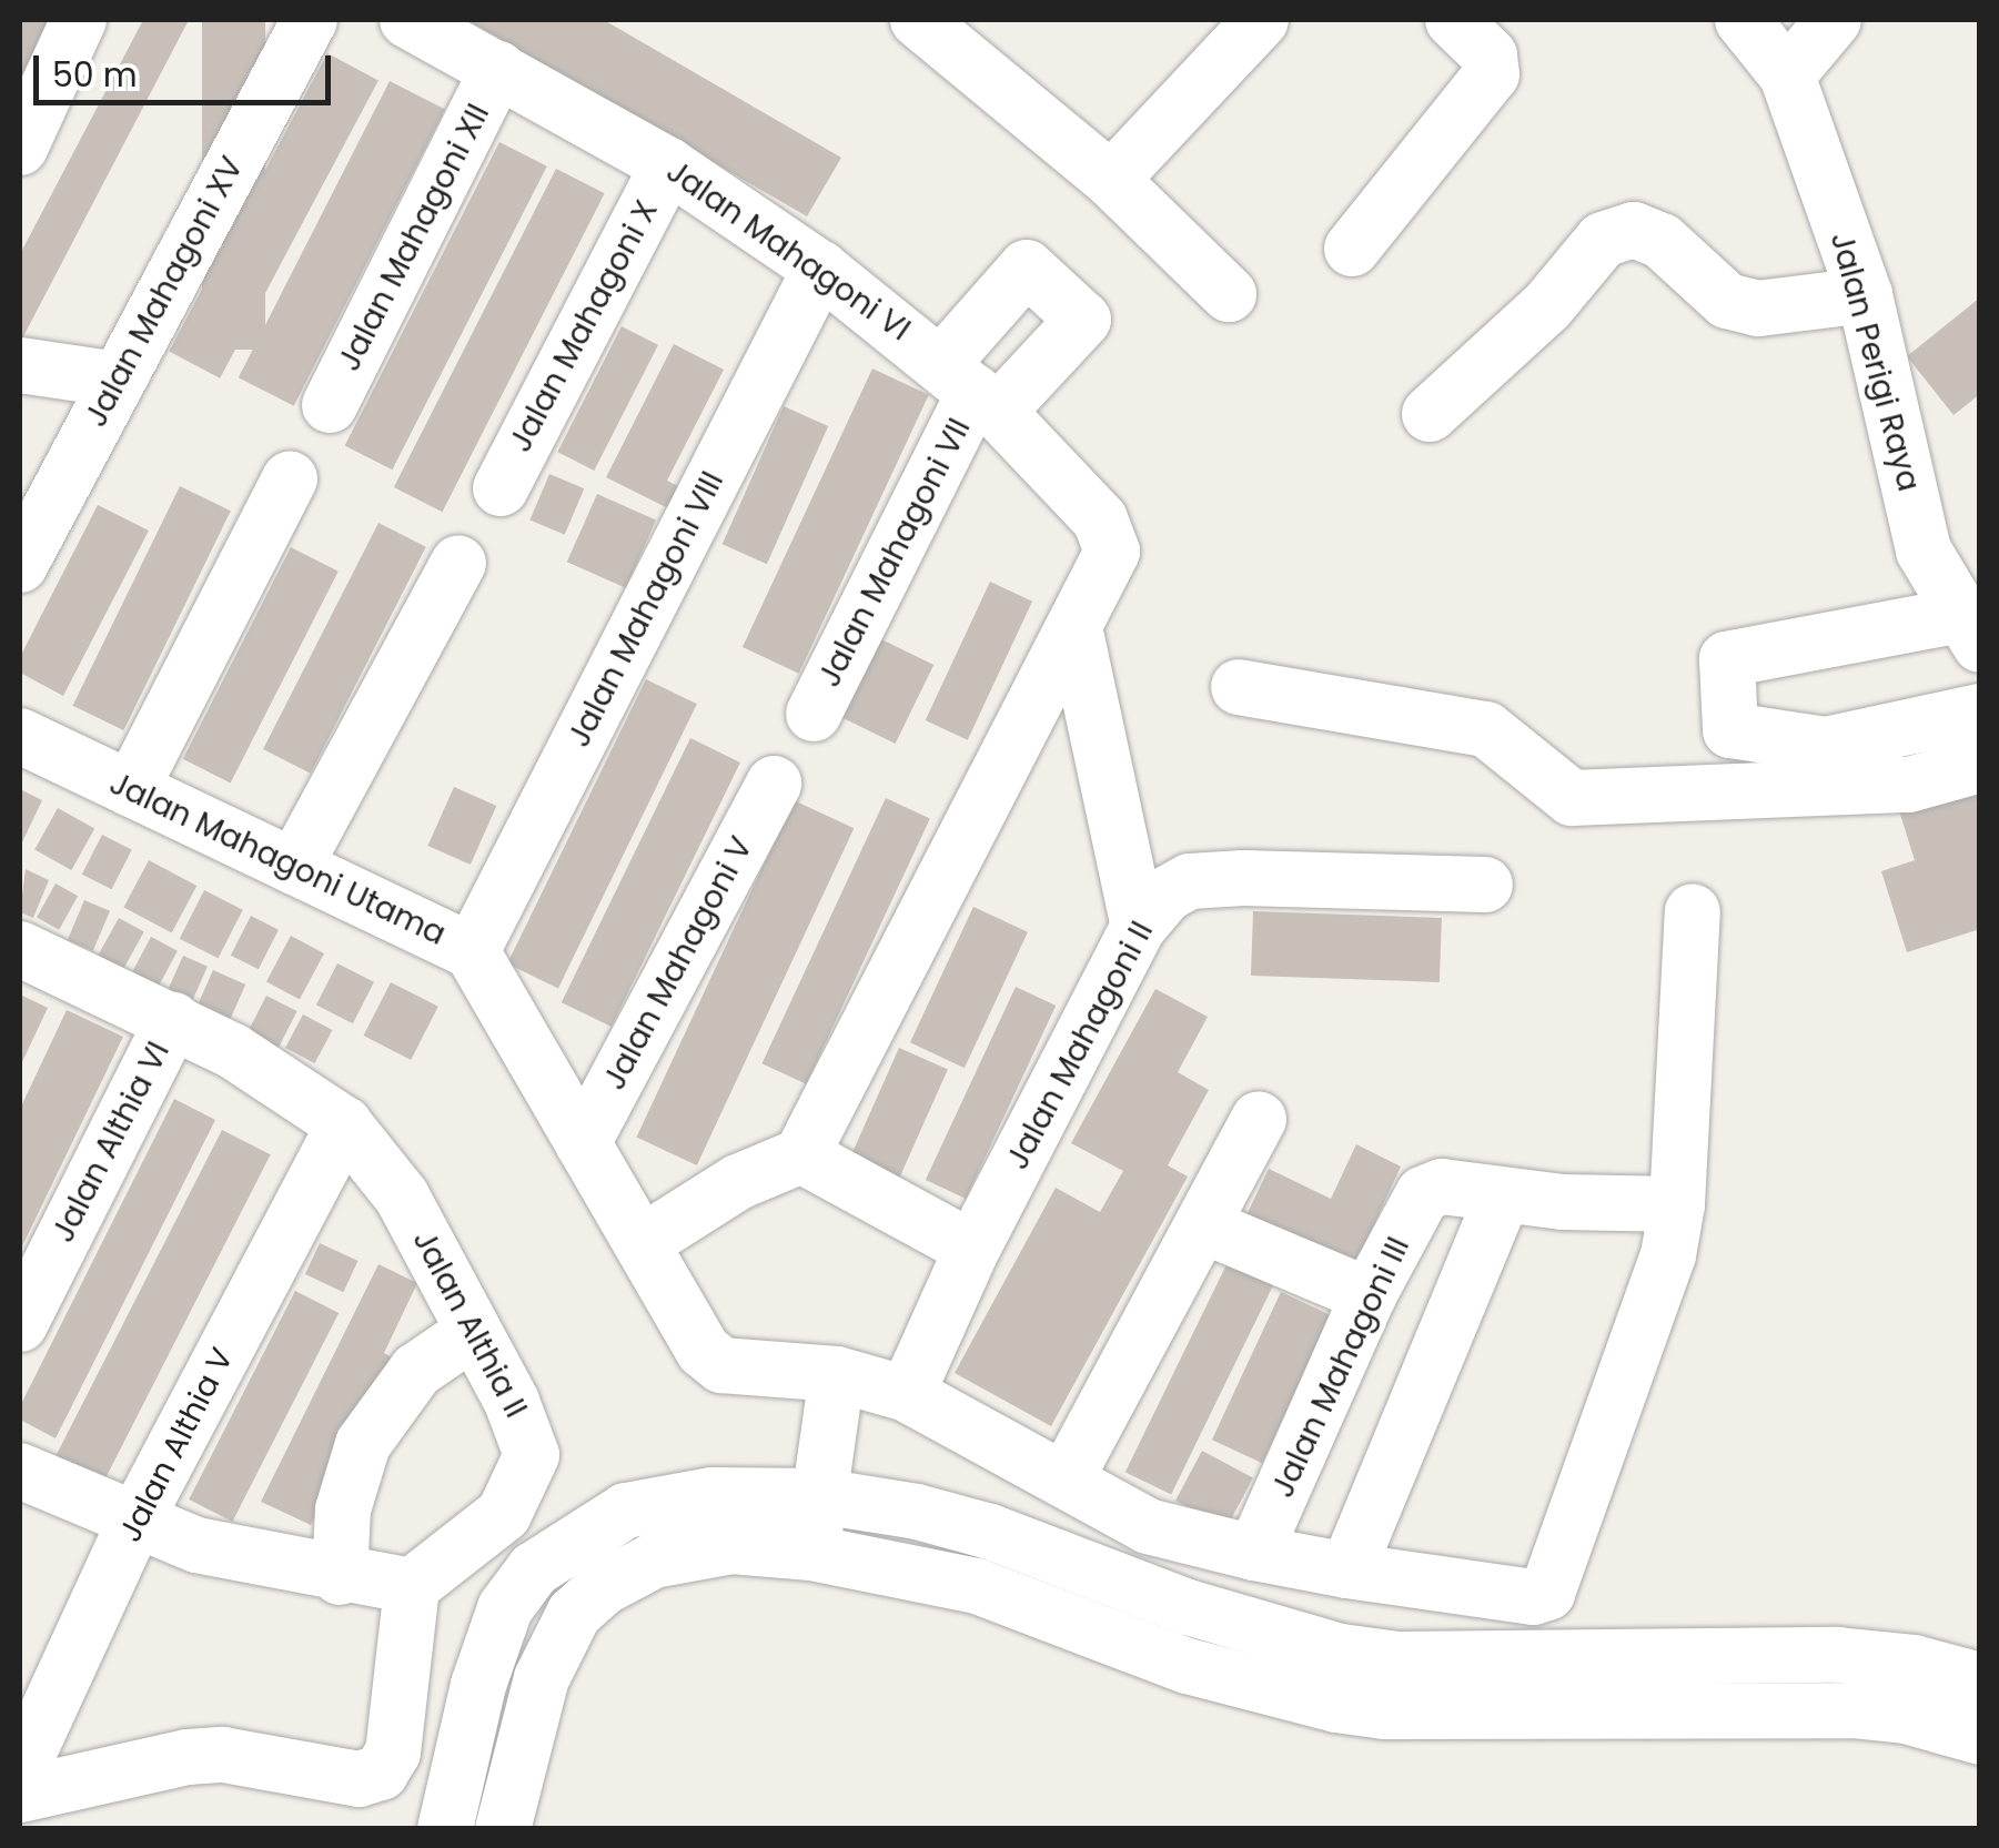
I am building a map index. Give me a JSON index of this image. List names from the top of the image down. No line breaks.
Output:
{"streets":{"street":["Jalan Mahagoni XII","Jalan Mahagoni VI","Jalan Mahagoni XV","Jalan Mahagoni X","Jalan Perigi Raya","Jalan Mahagoni VII","Jalan Mahagoni VIII","Jalan Mahagoni Utama","Jalan Mahagoni V","Jalan Mahagoni II","Jalan Althia VI","Jalan Althia II","Jalan Mahagoni III","Jalan Althia V"]},"crossings":[["Jalan Mahagoni XII","Jalan Mahagoni VI"],["Jalan Mahagoni VI","Jalan Mahagoni X"],["Jalan Mahagoni VI","Jalan Mahagoni VII"],["Jalan Mahagoni VI","Jalan Mahagoni VIII"],["Jalan Mahagoni VIII","Jalan Mahagoni Utama"],["Jalan Mahagoni Utama","Jalan Mahagoni V"],["Jalan Mahagoni Utama","Jalan Mahagoni III"],["Jalan Althia VI","Jalan Althia II"],["Jalan Althia II","Jalan Althia V"]],"scale_bar":"50 m"}
